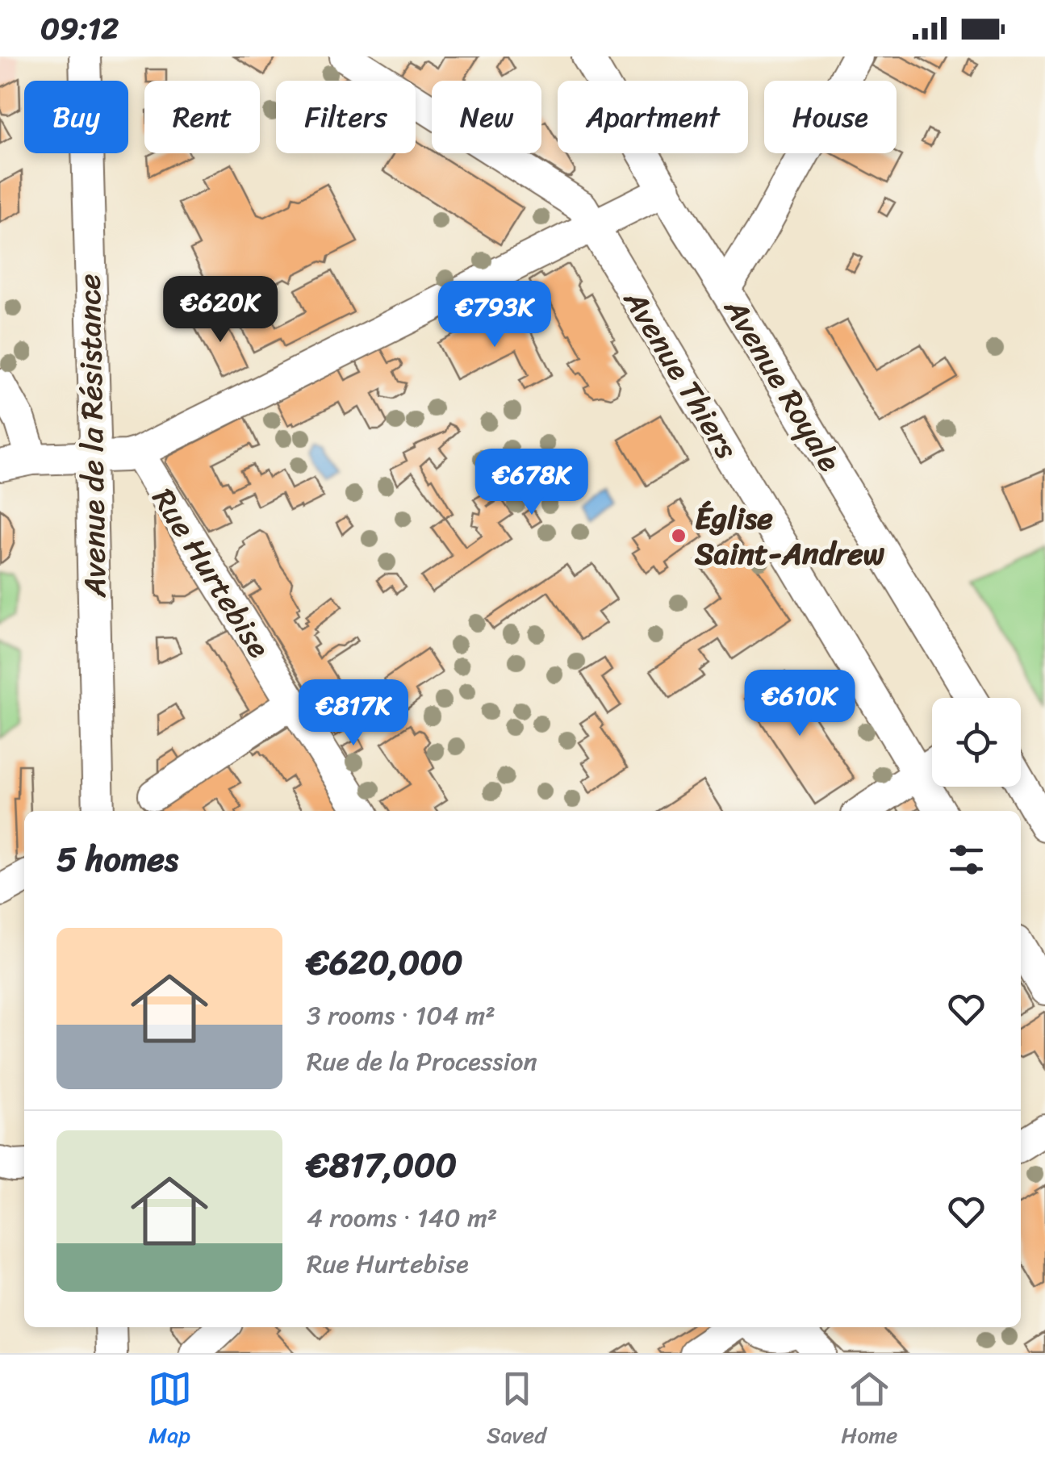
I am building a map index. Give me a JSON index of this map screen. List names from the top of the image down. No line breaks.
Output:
{"streets":{"street":["Avenue Thiers","Avenue Royale","Avenue de la Résistance","Rue Hurtebise"]},"places":["Église Saint-Andrew"],"page":{"status":"09:12","chip":["Buy","Rent","Filters","New","Apartment","House"],"price":["€620K","€793K","€678K","€610K","€817K"],"heading":"5 homes","list":[{"name":"€620,000","note":"3 rooms · 104 m² · Rue de la Procession"},{"name":"€817,000","note":"4 rooms · 140 m² · Rue Hurtebise"}],"tabs":["Map","Saved","Home"]}}
